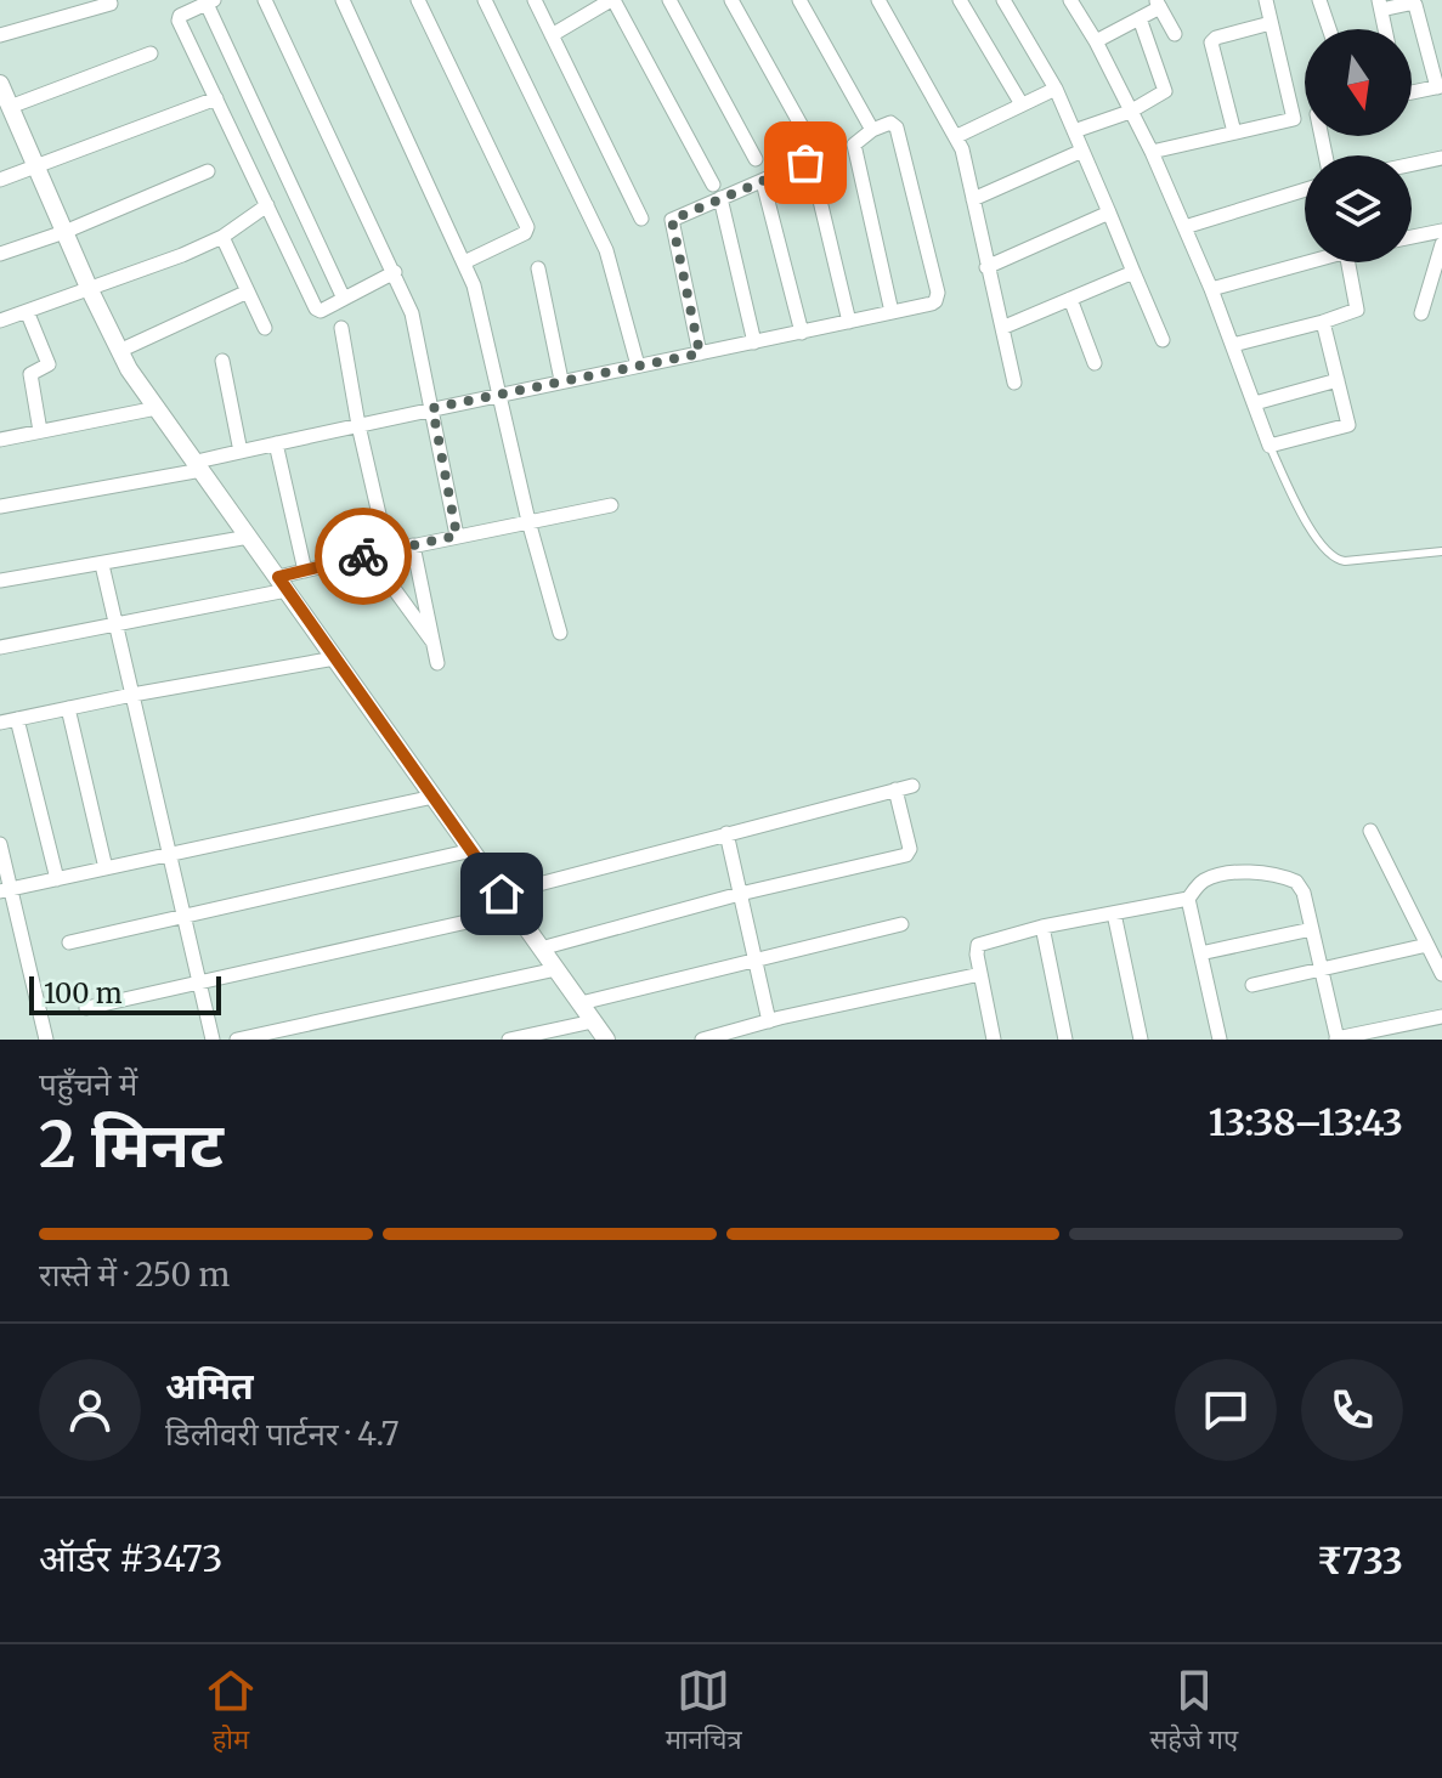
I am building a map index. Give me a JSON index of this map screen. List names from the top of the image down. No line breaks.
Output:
{"scale_bar":"100 m","north":"bottom","page":{"scale":"100 m","heading":["2 मिनट","पहुँचने में","13:38–13:43"],"panel":["अमित","डिलीवरी पार्टनर · 4.7","ऑर्डर #3473","₹733"],"bar":"रास्ते में · 250 m","tabs":["होम","मानचित्र","सहेजे गए"]}}
